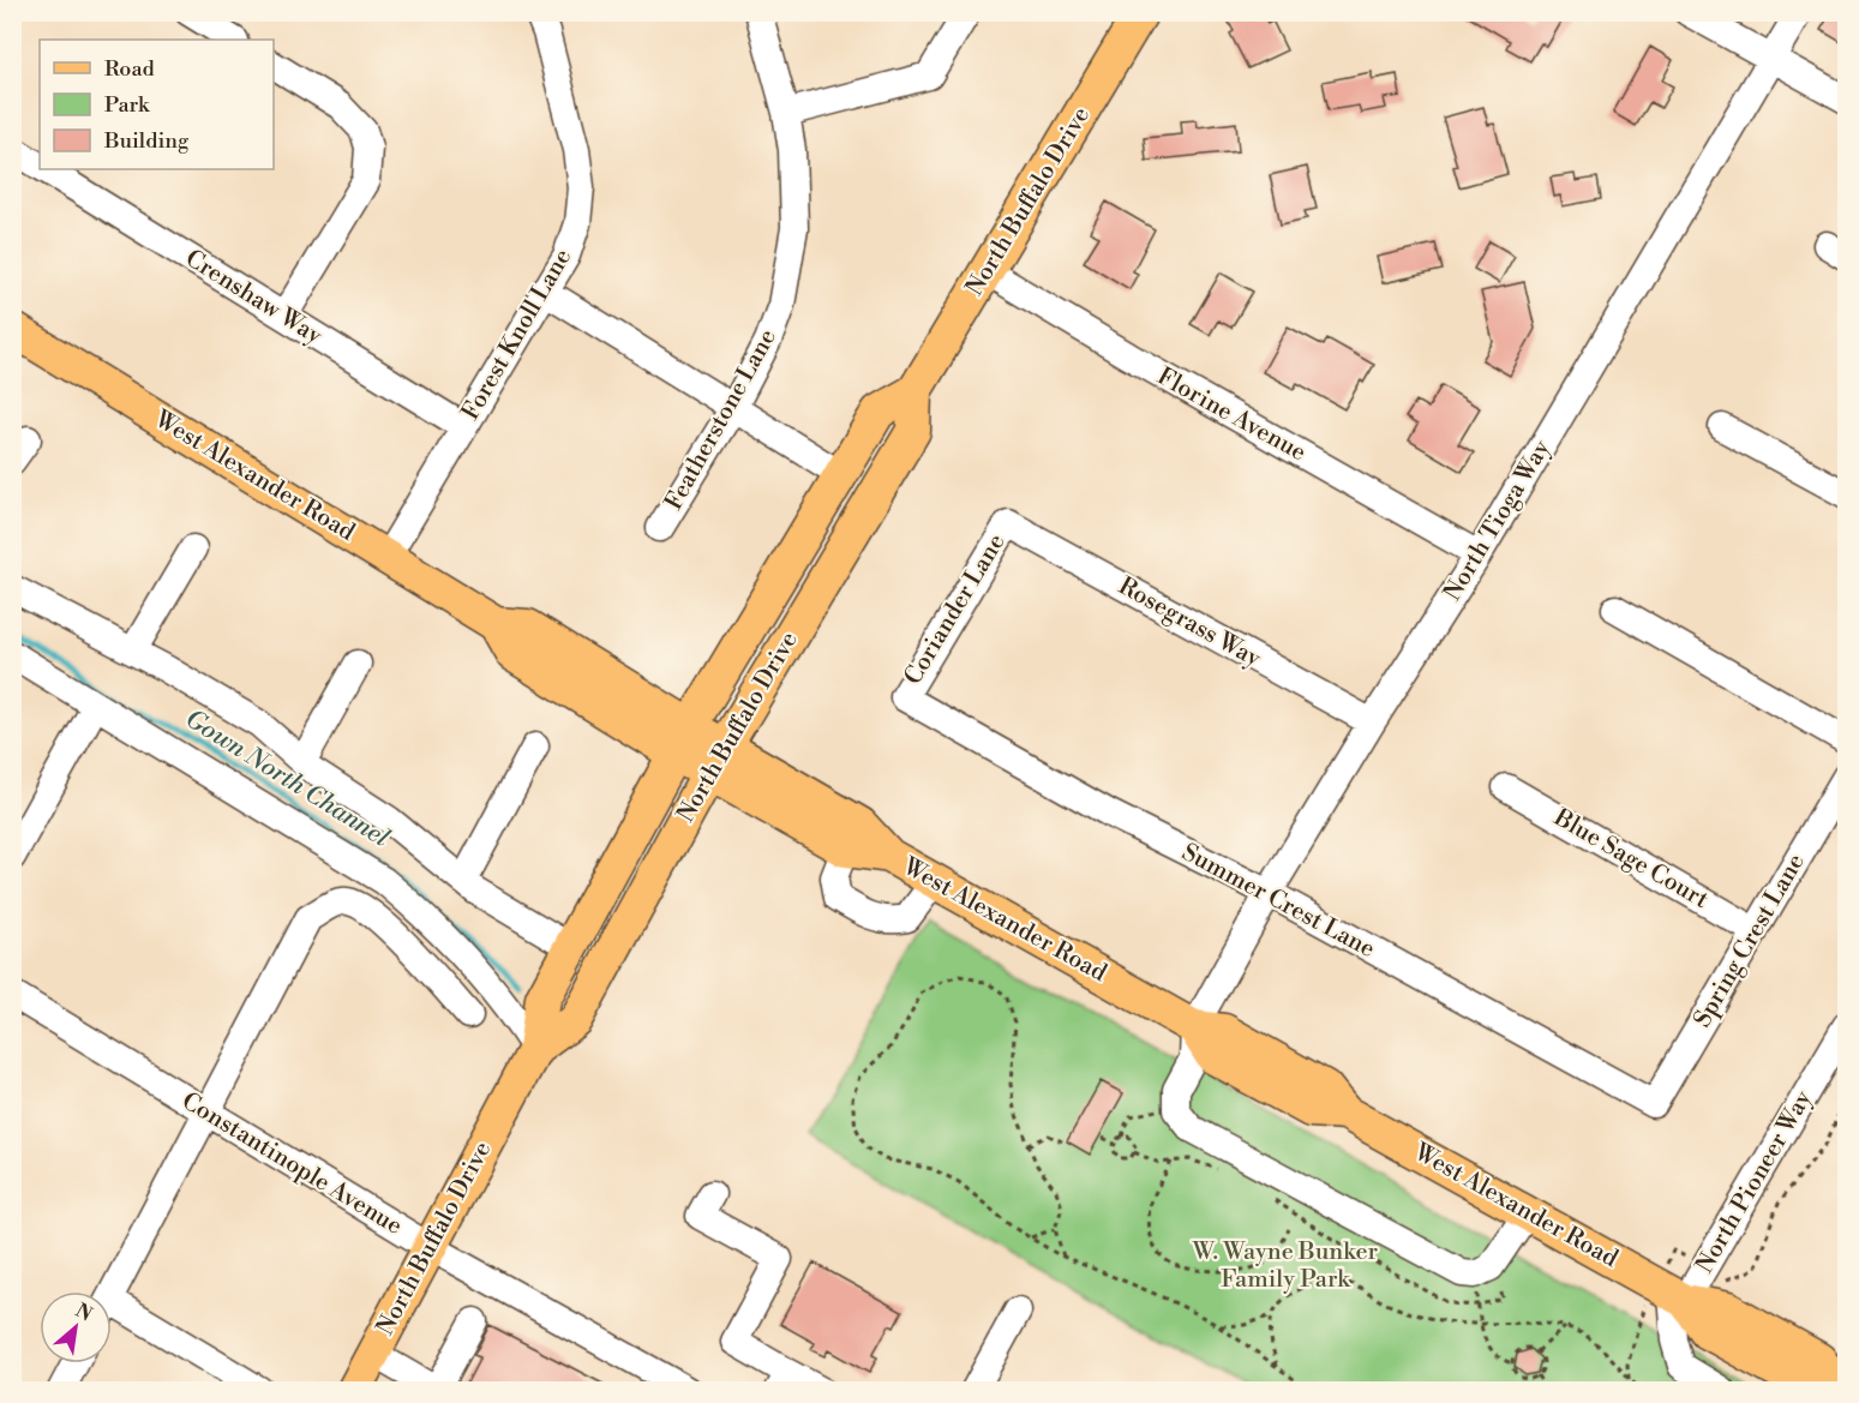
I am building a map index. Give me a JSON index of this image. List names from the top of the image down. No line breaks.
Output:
{"streets":{"main road":["North Buffalo Drive","West Alexander Road"],"street":["Crenshaw Way","Forest Knoll Lane","Florine Avenue","Featherstone Lane","North Tioga Way","Coriander Lane","Rosegrass Way","Blue Sage Court","Summer Crest Lane","Spring Crest Lane","Constantinople Avenue","North Pioneer Way"]},"crossings":[["North Buffalo Drive","Florine Avenue"],["North Buffalo Drive","West Alexander Road"],["North Buffalo Drive","Constantinople Avenue"],["Crenshaw Way","Forest Knoll Lane"],["Forest Knoll Lane","West Alexander Road"],["Florine Avenue","North Tioga Way"],["West Alexander Road","North Tioga Way"],["West Alexander Road","North Pioneer Way"],["North Tioga Way","Rosegrass Way"],["North Tioga Way","Summer Crest Lane"],["Coriander Lane","Rosegrass Way"],["Coriander Lane","Summer Crest Lane"],["Blue Sage Court","Spring Crest Lane"],["Summer Crest Lane","Spring Crest Lane"]],"water":["Gown North Channel"],"parks":["W. Wayne Bunker Family Park"],"legend":["Road","Park","Building"],"north":"top right"}
